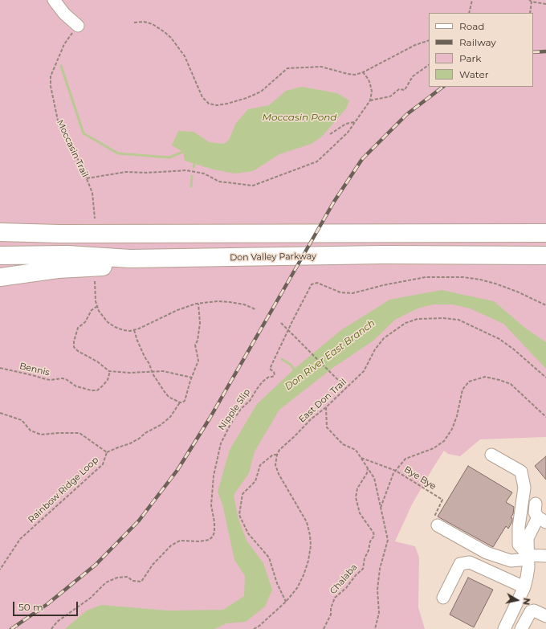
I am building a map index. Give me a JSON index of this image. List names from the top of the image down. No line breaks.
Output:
{"streets":{"highway":["Don Valley Parkway"],"path":["Moccasin Trail","Bennis","East Don Trail","Nipple Slip","Bye Bye","Rainbow Ridge Loop","Chalaba"]},"water":["Moccasin Pond","Don River East Branch"],"legend":["Road","Railway","Park","Water"],"scale_bar":"50 m","north":"right"}
